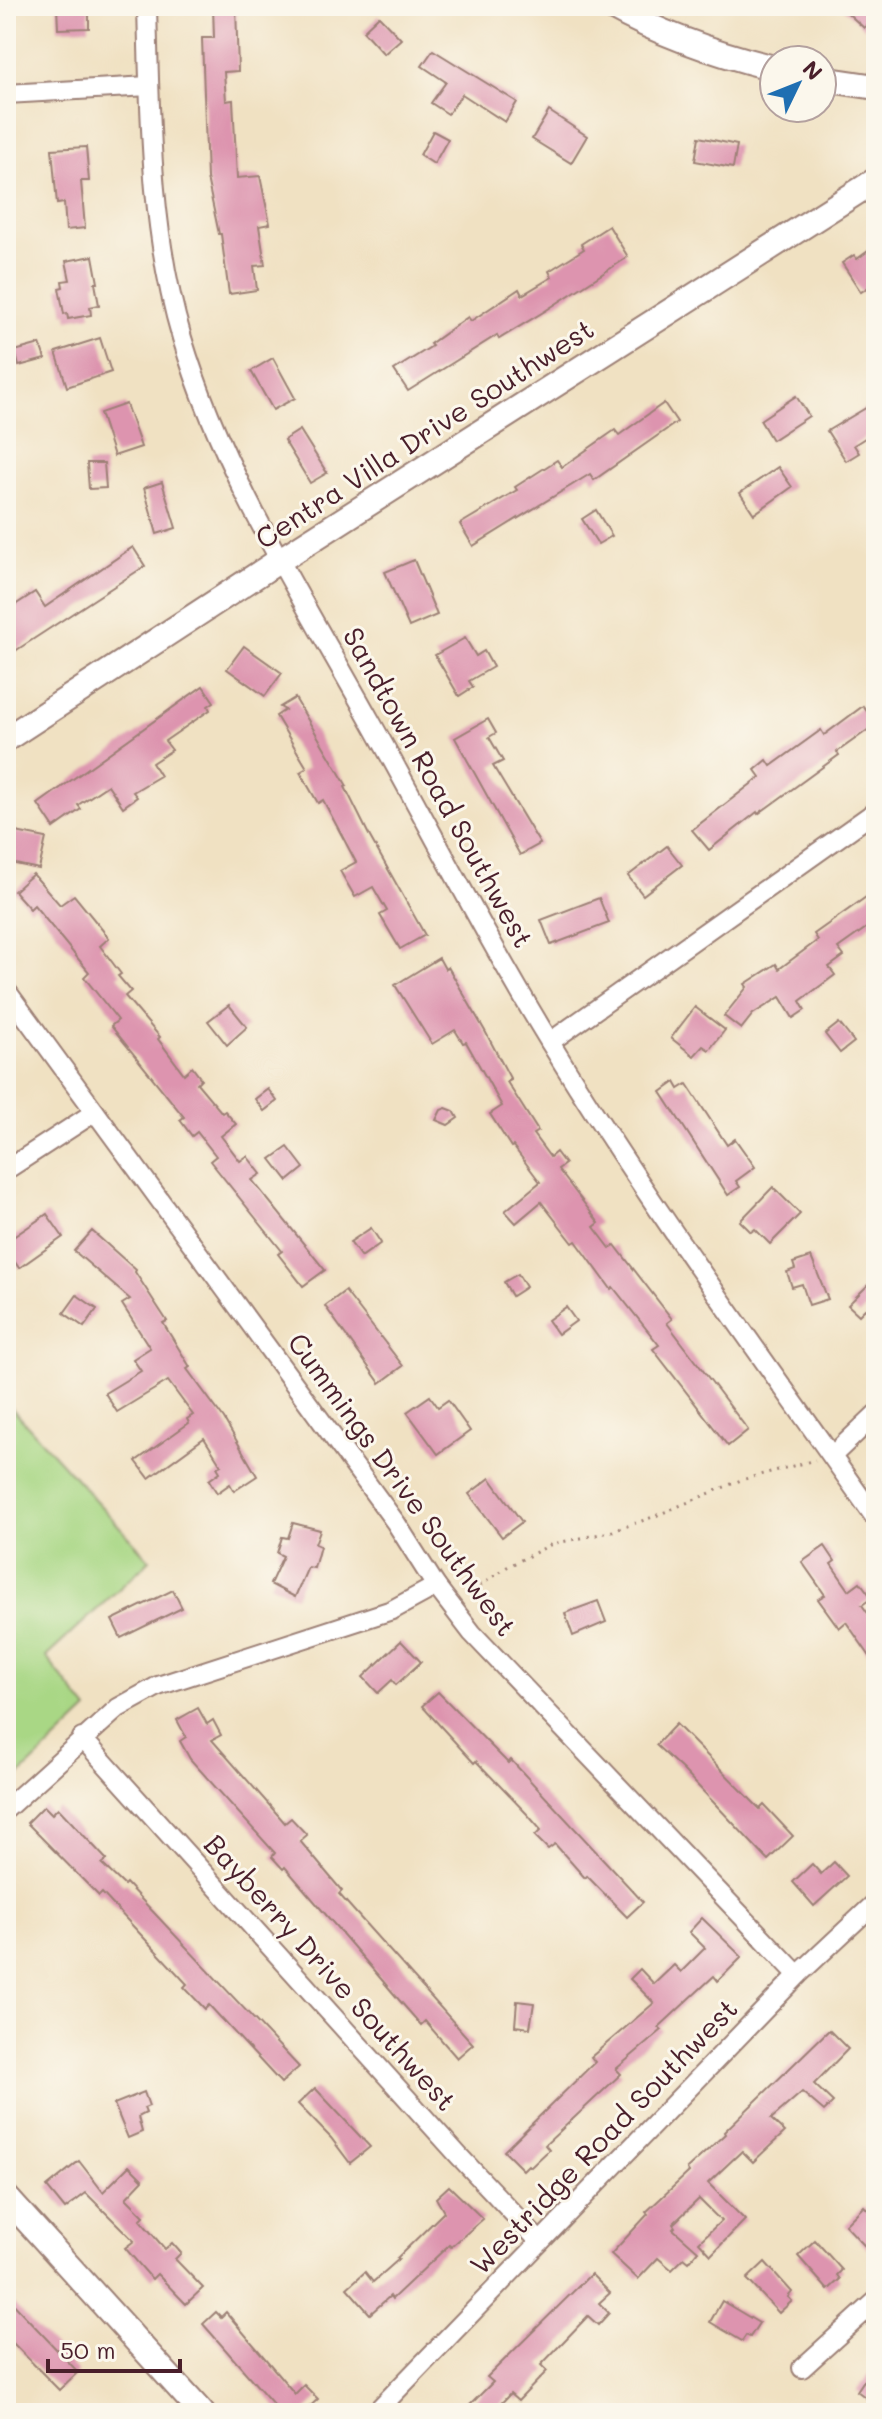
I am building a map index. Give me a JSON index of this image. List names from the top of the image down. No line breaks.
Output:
{"streets":{"street":["Centra Villa Drive Southwest","Sandtown Road Southwest","Cummings Drive Southwest","Bayberry Drive Southwest","Westridge Road Southwest"]},"crossings":[["Centra Villa Drive Southwest","Sandtown Road Southwest"],["Cummings Drive Southwest","Westridge Road Southwest"],["Bayberry Drive Southwest","Westridge Road Southwest"]],"scale_bar":"50 m","north":"top right"}
